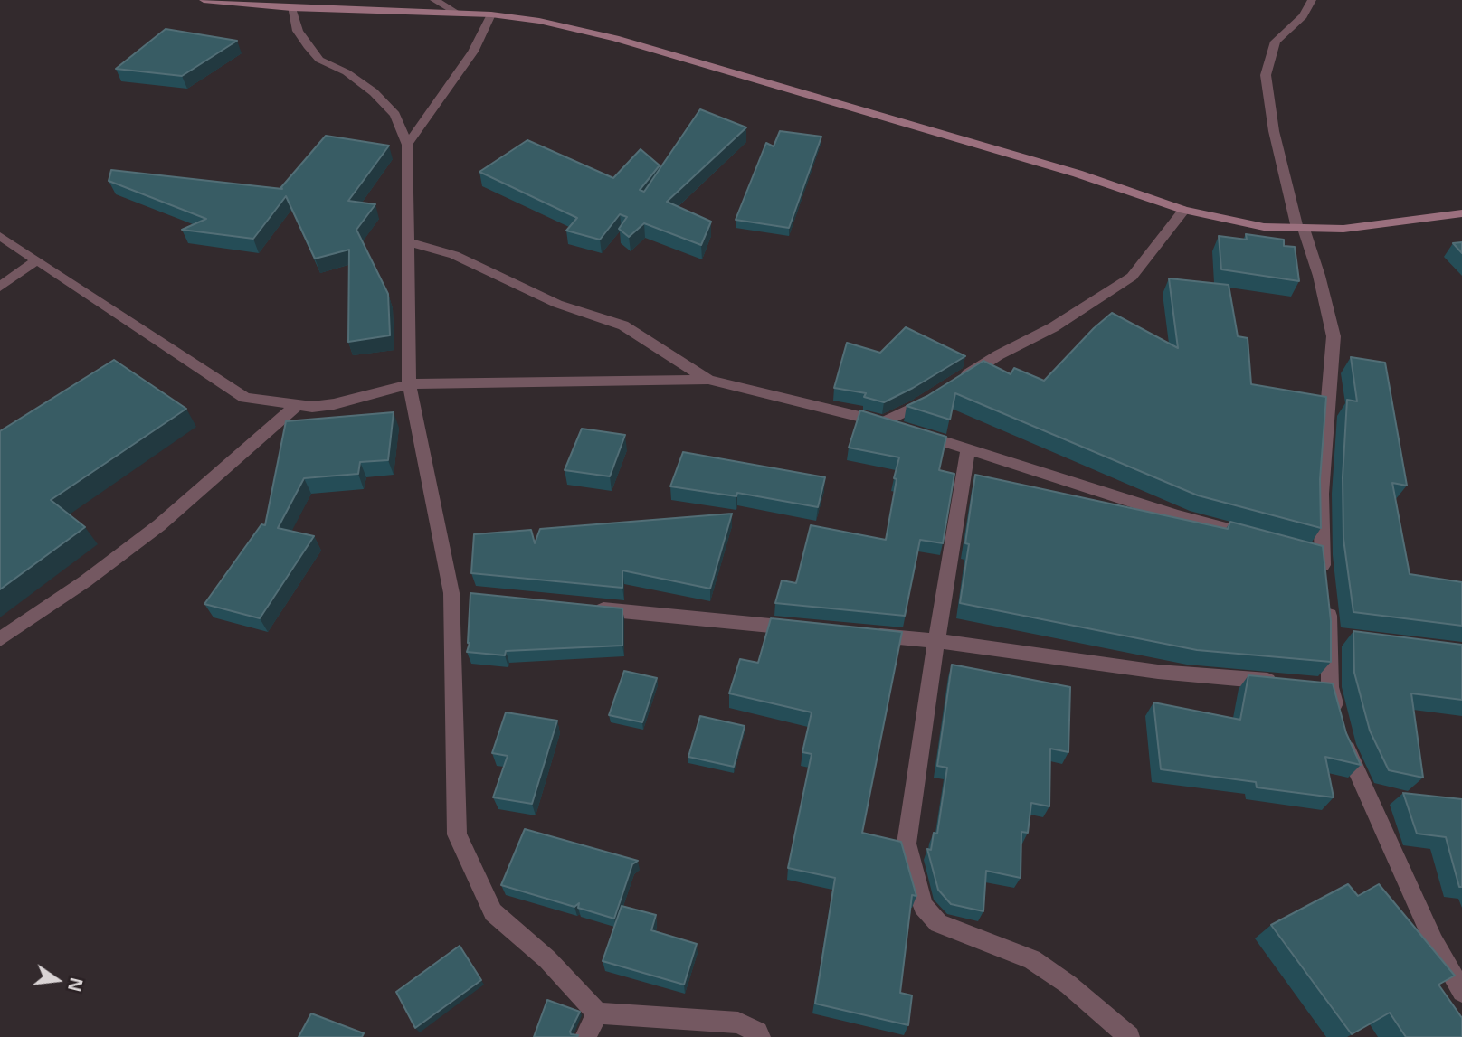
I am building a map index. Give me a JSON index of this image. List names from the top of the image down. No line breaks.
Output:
{"north":"right"}
